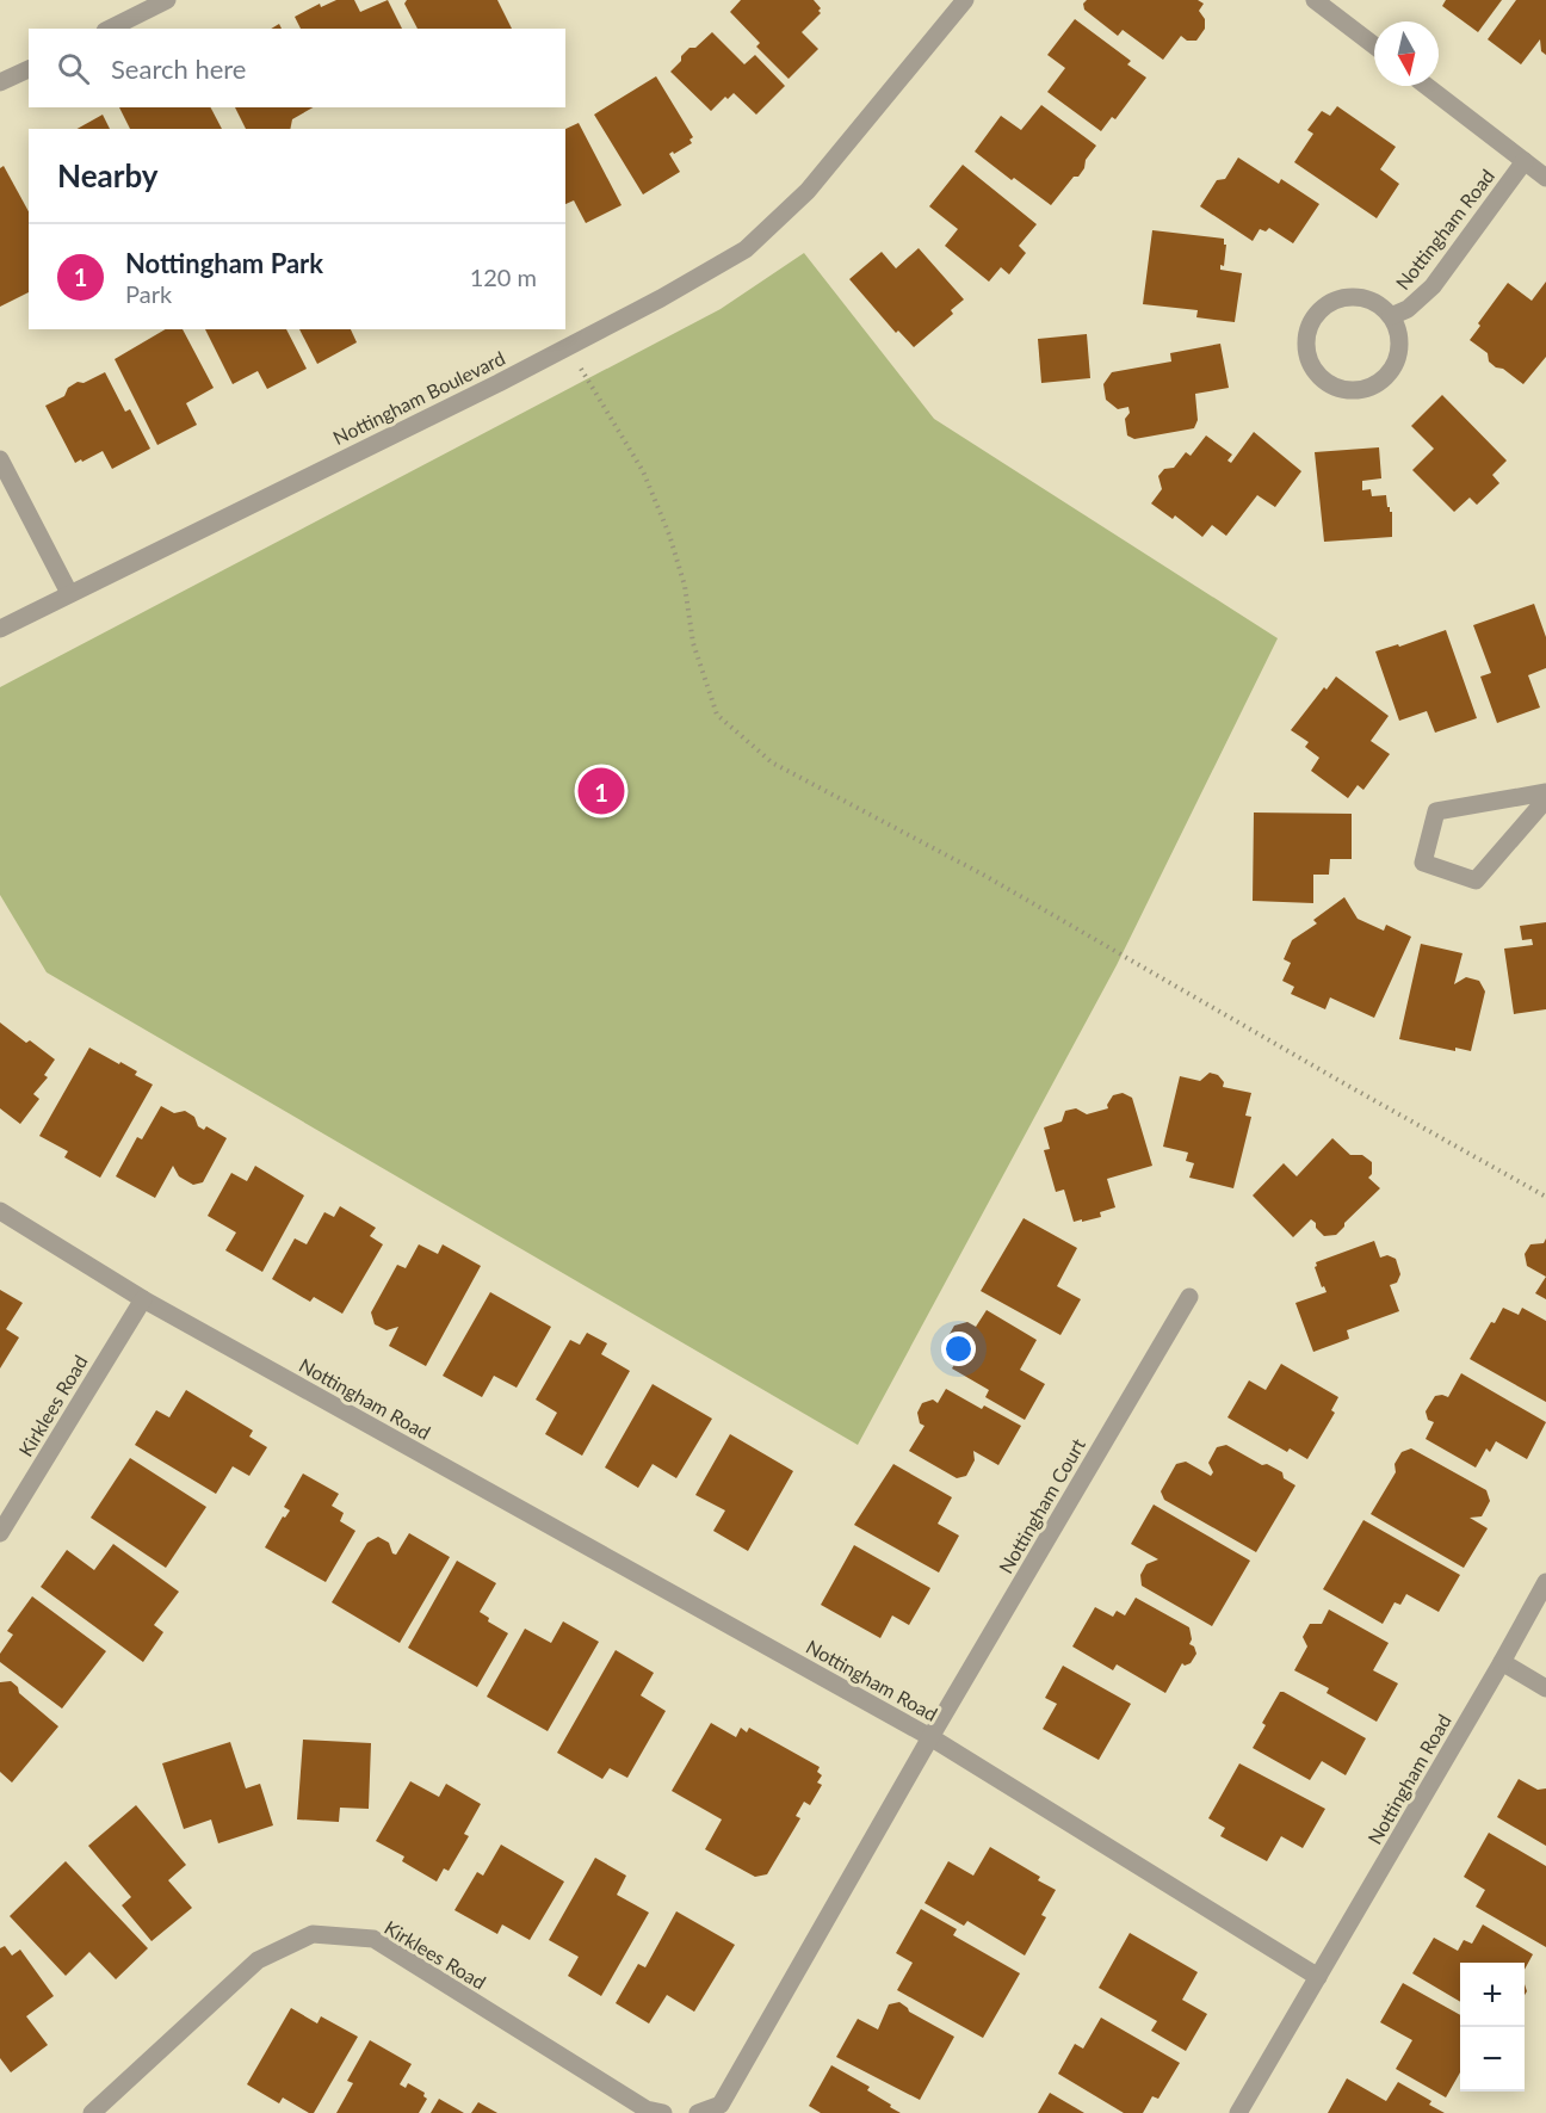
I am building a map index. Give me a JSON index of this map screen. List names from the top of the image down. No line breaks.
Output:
{"streets":{"street":["Nottingham Road","Nottingham Boulevard","Kirklees Road","Nottingham Court"]},"crossings":[["Nottingham Road","Kirklees Road"],["Nottingham Road","Nottingham Court"]],"north":"bottom","page":{"search":"Search here","heading":"Nearby","list":[{"mark":"1","name":"Nottingham Park","note":"Park","value":"120 m"}],"pins":"1","map_buttons":["+","−"]}}
